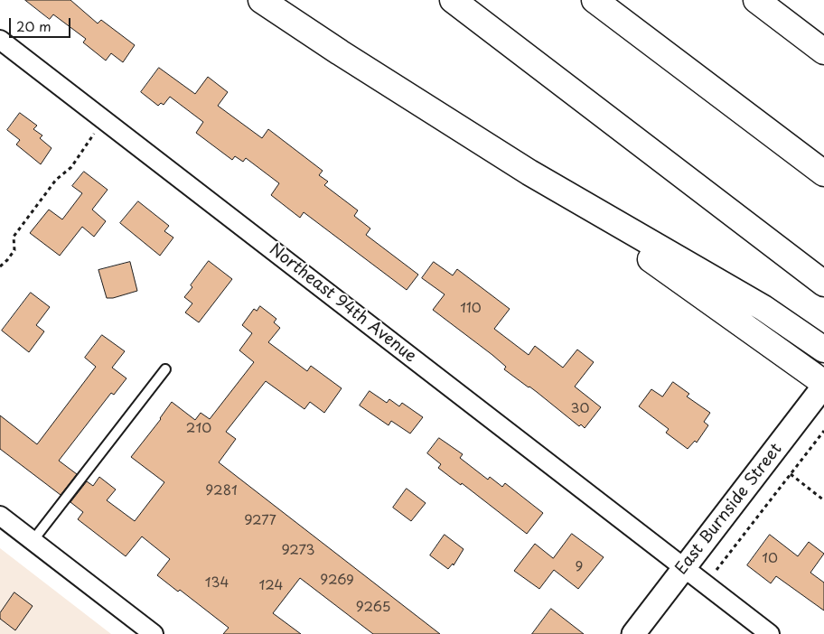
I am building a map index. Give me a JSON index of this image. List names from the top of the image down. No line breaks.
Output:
{"streets":{"street":["Northeast 94th Avenue","East Burnside Street"]},"crossings":[["Northeast 94th Avenue","East Burnside Street"]],"house_numbers":["110","30","210","9281","9277","9273","10","9","9269","134","124","9265"],"scale_bar":"20 m"}
